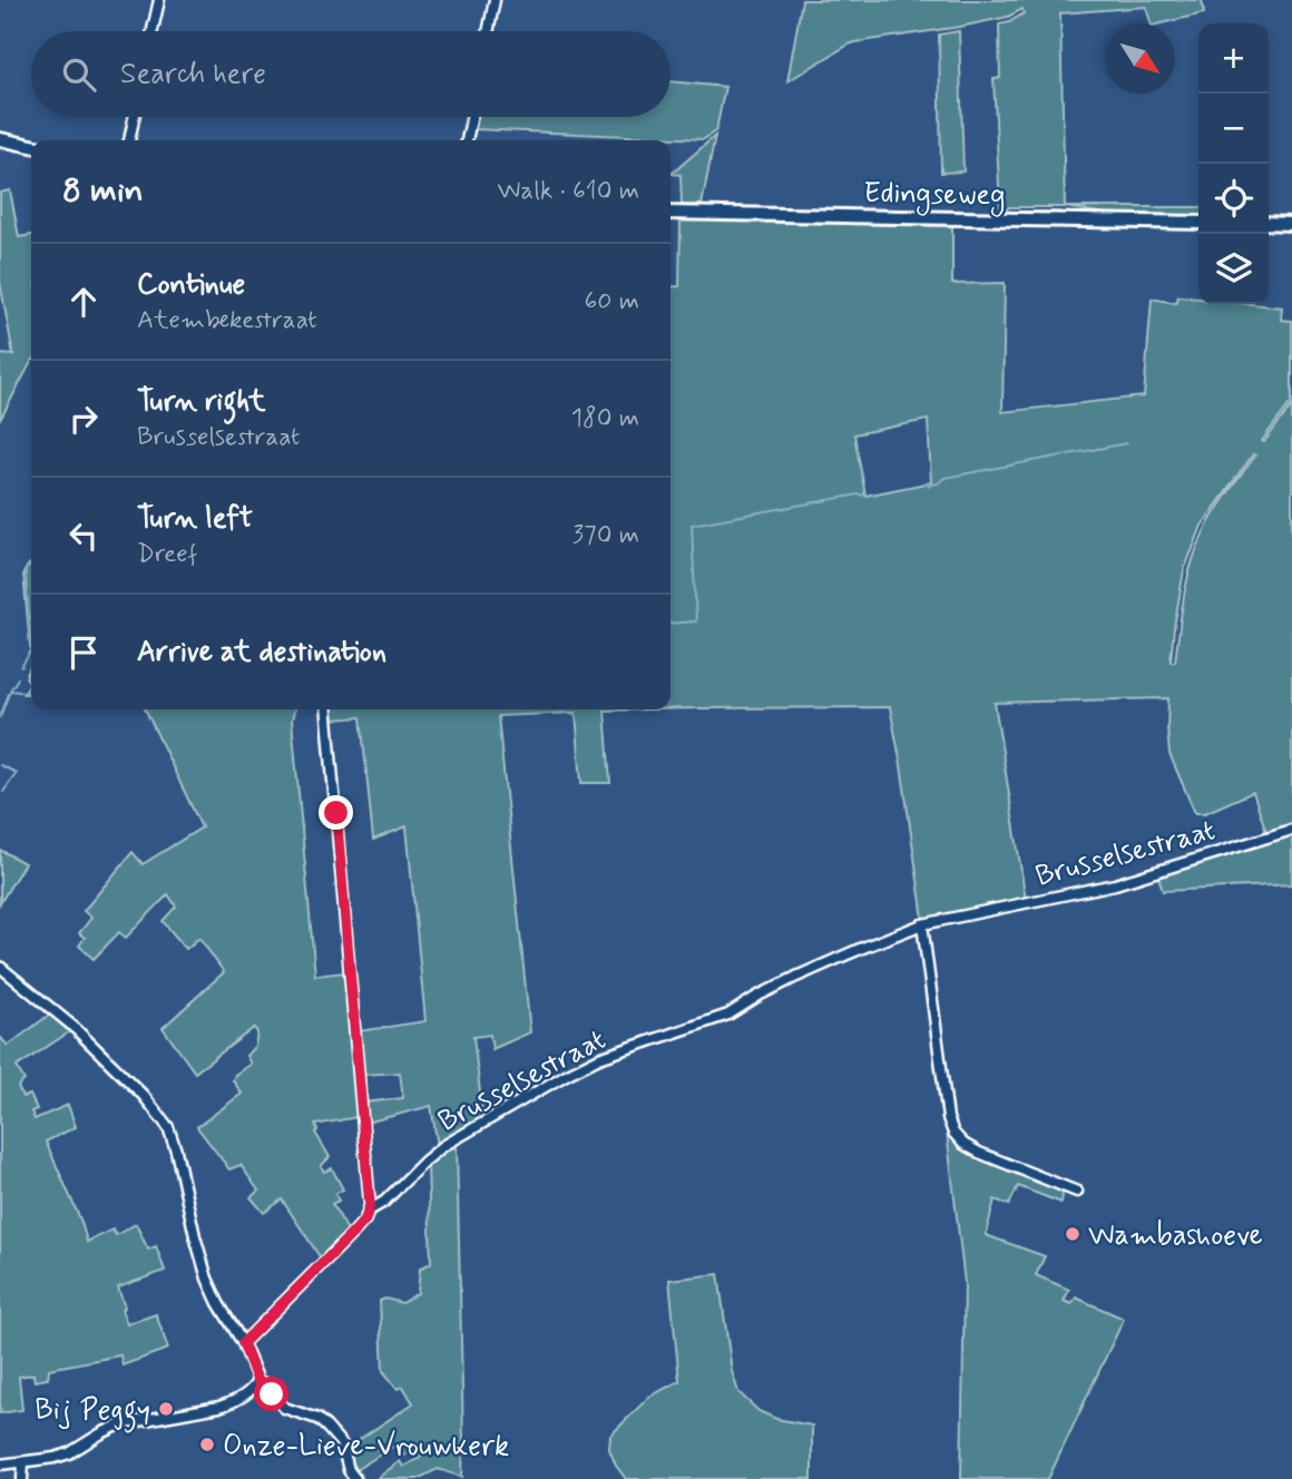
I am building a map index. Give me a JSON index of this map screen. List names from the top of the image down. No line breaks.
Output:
{"streets":{"main road":["Edingseweg"],"street":["Brusselsestraat"]},"places":["Wambashoeve","Bij Peggy","Onze-Lieve-Vrouwkerk"],"north":"bottom right","page":{"map_buttons":["+","−"],"search":"Search here","heading":["8 min","Walk · 610 m"],"list":[["Continue","Atembekestraat","60 m"],["Turn right","Brusselsestraat","180 m"],["Turn left","Dreef","370 m"],"Arrive at destination"]}}
